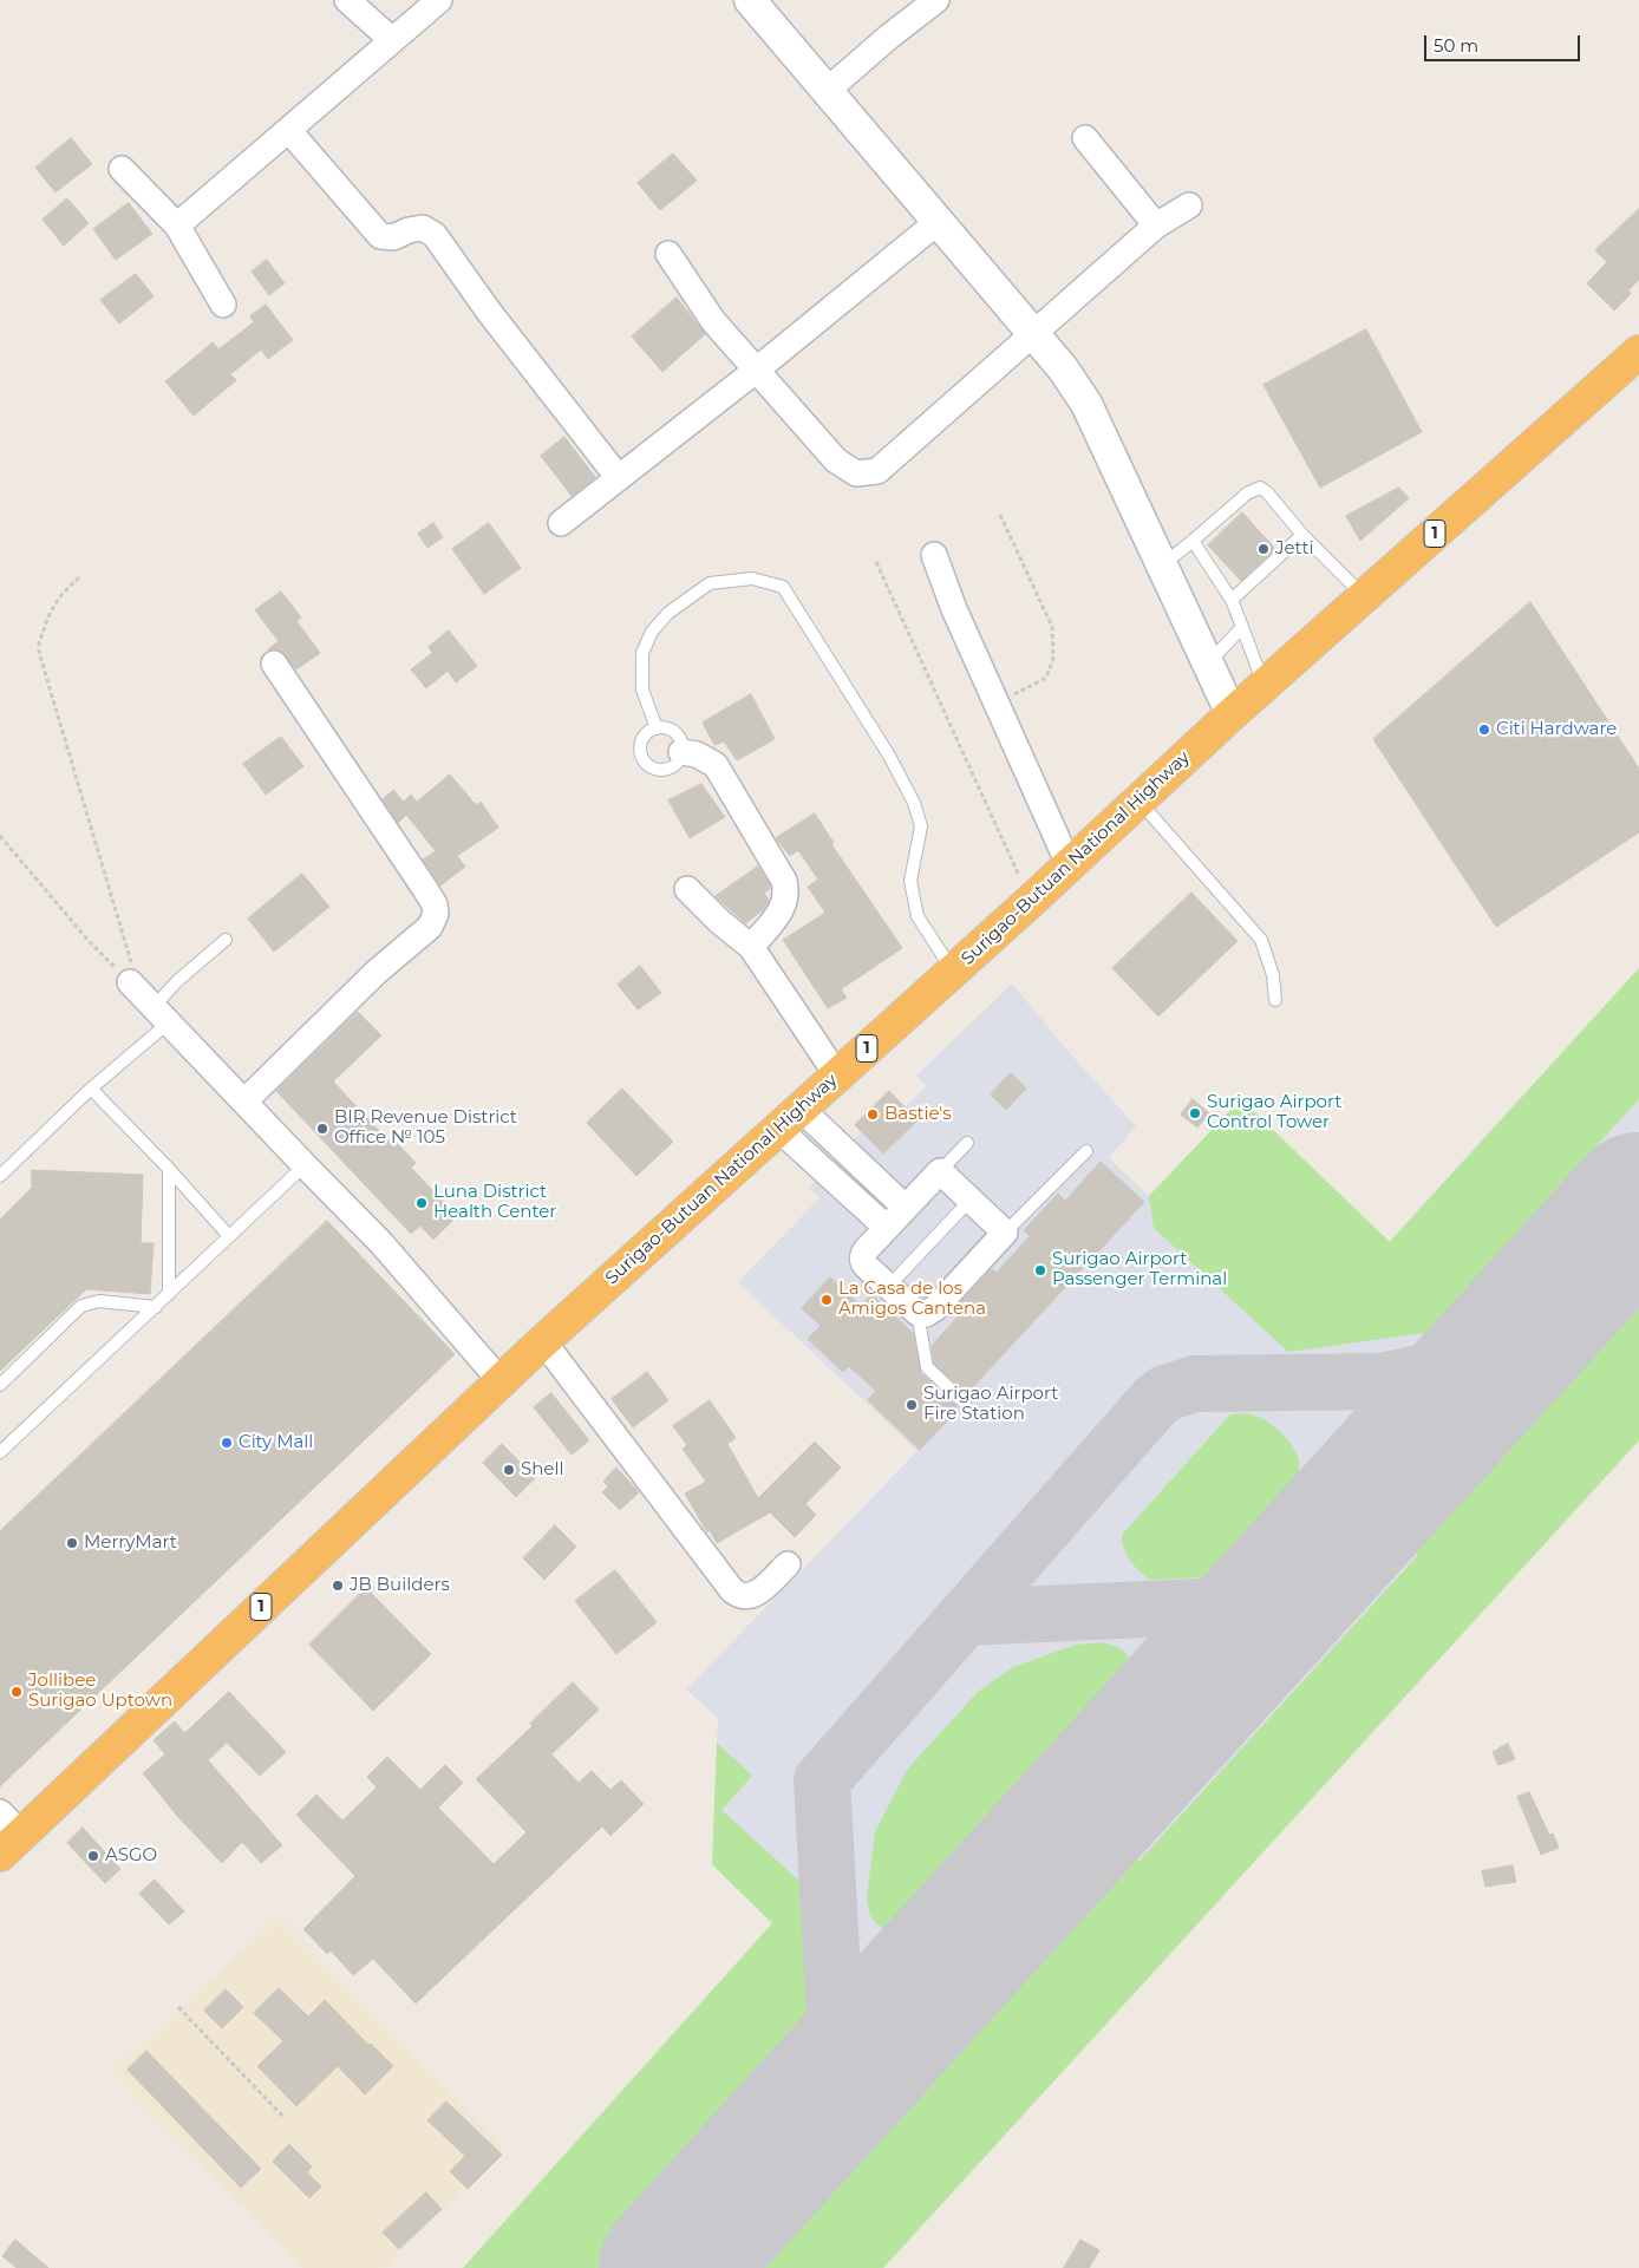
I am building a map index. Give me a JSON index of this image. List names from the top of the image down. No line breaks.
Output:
{"streets":{"highway":["1","Surigao-Butuan National Highway"]},"places":["Jetti","Citi Hardware","Surigao Airport Control Tower","Bastie's","BIR Revenue District Office № 105","Luna District Health Center","Surigao Airport Passenger Terminal","La Casa de los Amigos Cantena","Surigao Airport Fire Station","City Mall","Shell","MerryMart","JB Builders","Jollibee Surigao Uptown","ASGO"],"scale_bar":"50 m"}
